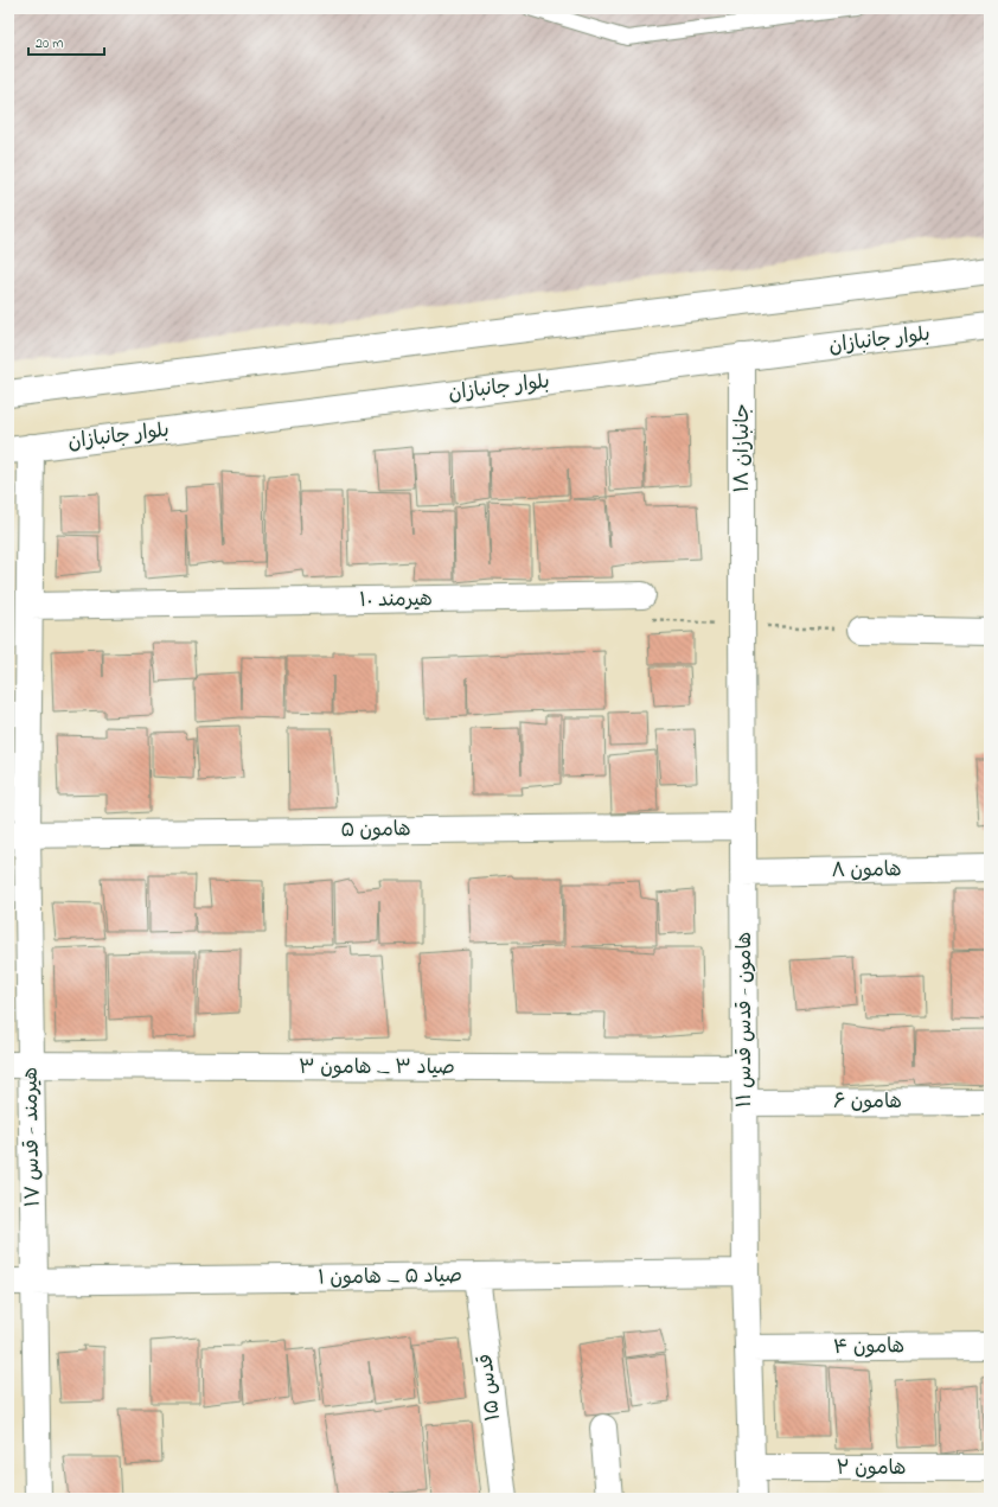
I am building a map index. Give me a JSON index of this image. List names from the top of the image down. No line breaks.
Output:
{"streets":{"street":["بلوار جانبازان","جانبازان ۱۸","هیرمند ۱۰","هامون ۵","هامون ۸","هامون - قدس قدس ۱۱","صیاد ۳ _ هامون ۳","هامون ۶","هیرمند - قدس ۱۷","صیاد ۵ _ هامون ۱","هامون ۴","قدس ۱۵","هامون ۲"]},"crossings":[["بلوار جانبازان","جانبازان ۱۸"],["بلوار جانبازان","هیرمند - قدس ۱۷"],["جانبازان ۱۸","هامون - قدس قدس ۱۱"],["هیرمند ۱۰","هیرمند - قدس ۱۷"],["هامون ۵","هامون - قدس قدس ۱۱"],["هامون ۵","هیرمند - قدس ۱۷"],["هامون ۸","هامون - قدس قدس ۱۱"],["هامون - قدس قدس ۱۱","صیاد ۳ _ هامون ۳"],["هامون - قدس قدس ۱۱","هامون ۶"],["هامون - قدس قدس ۱۱","صیاد ۵ _ هامون ۱"],["هامون - قدس قدس ۱۱","هامون ۴"],["هامون - قدس قدس ۱۱","هامون ۲"],["صیاد ۳ _ هامون ۳","هیرمند - قدس ۱۷"],["هیرمند - قدس ۱۷","صیاد ۵ _ هامون ۱"],["صیاد ۵ _ هامون ۱","قدس ۱۵"]],"scale_bar":"20 m"}
